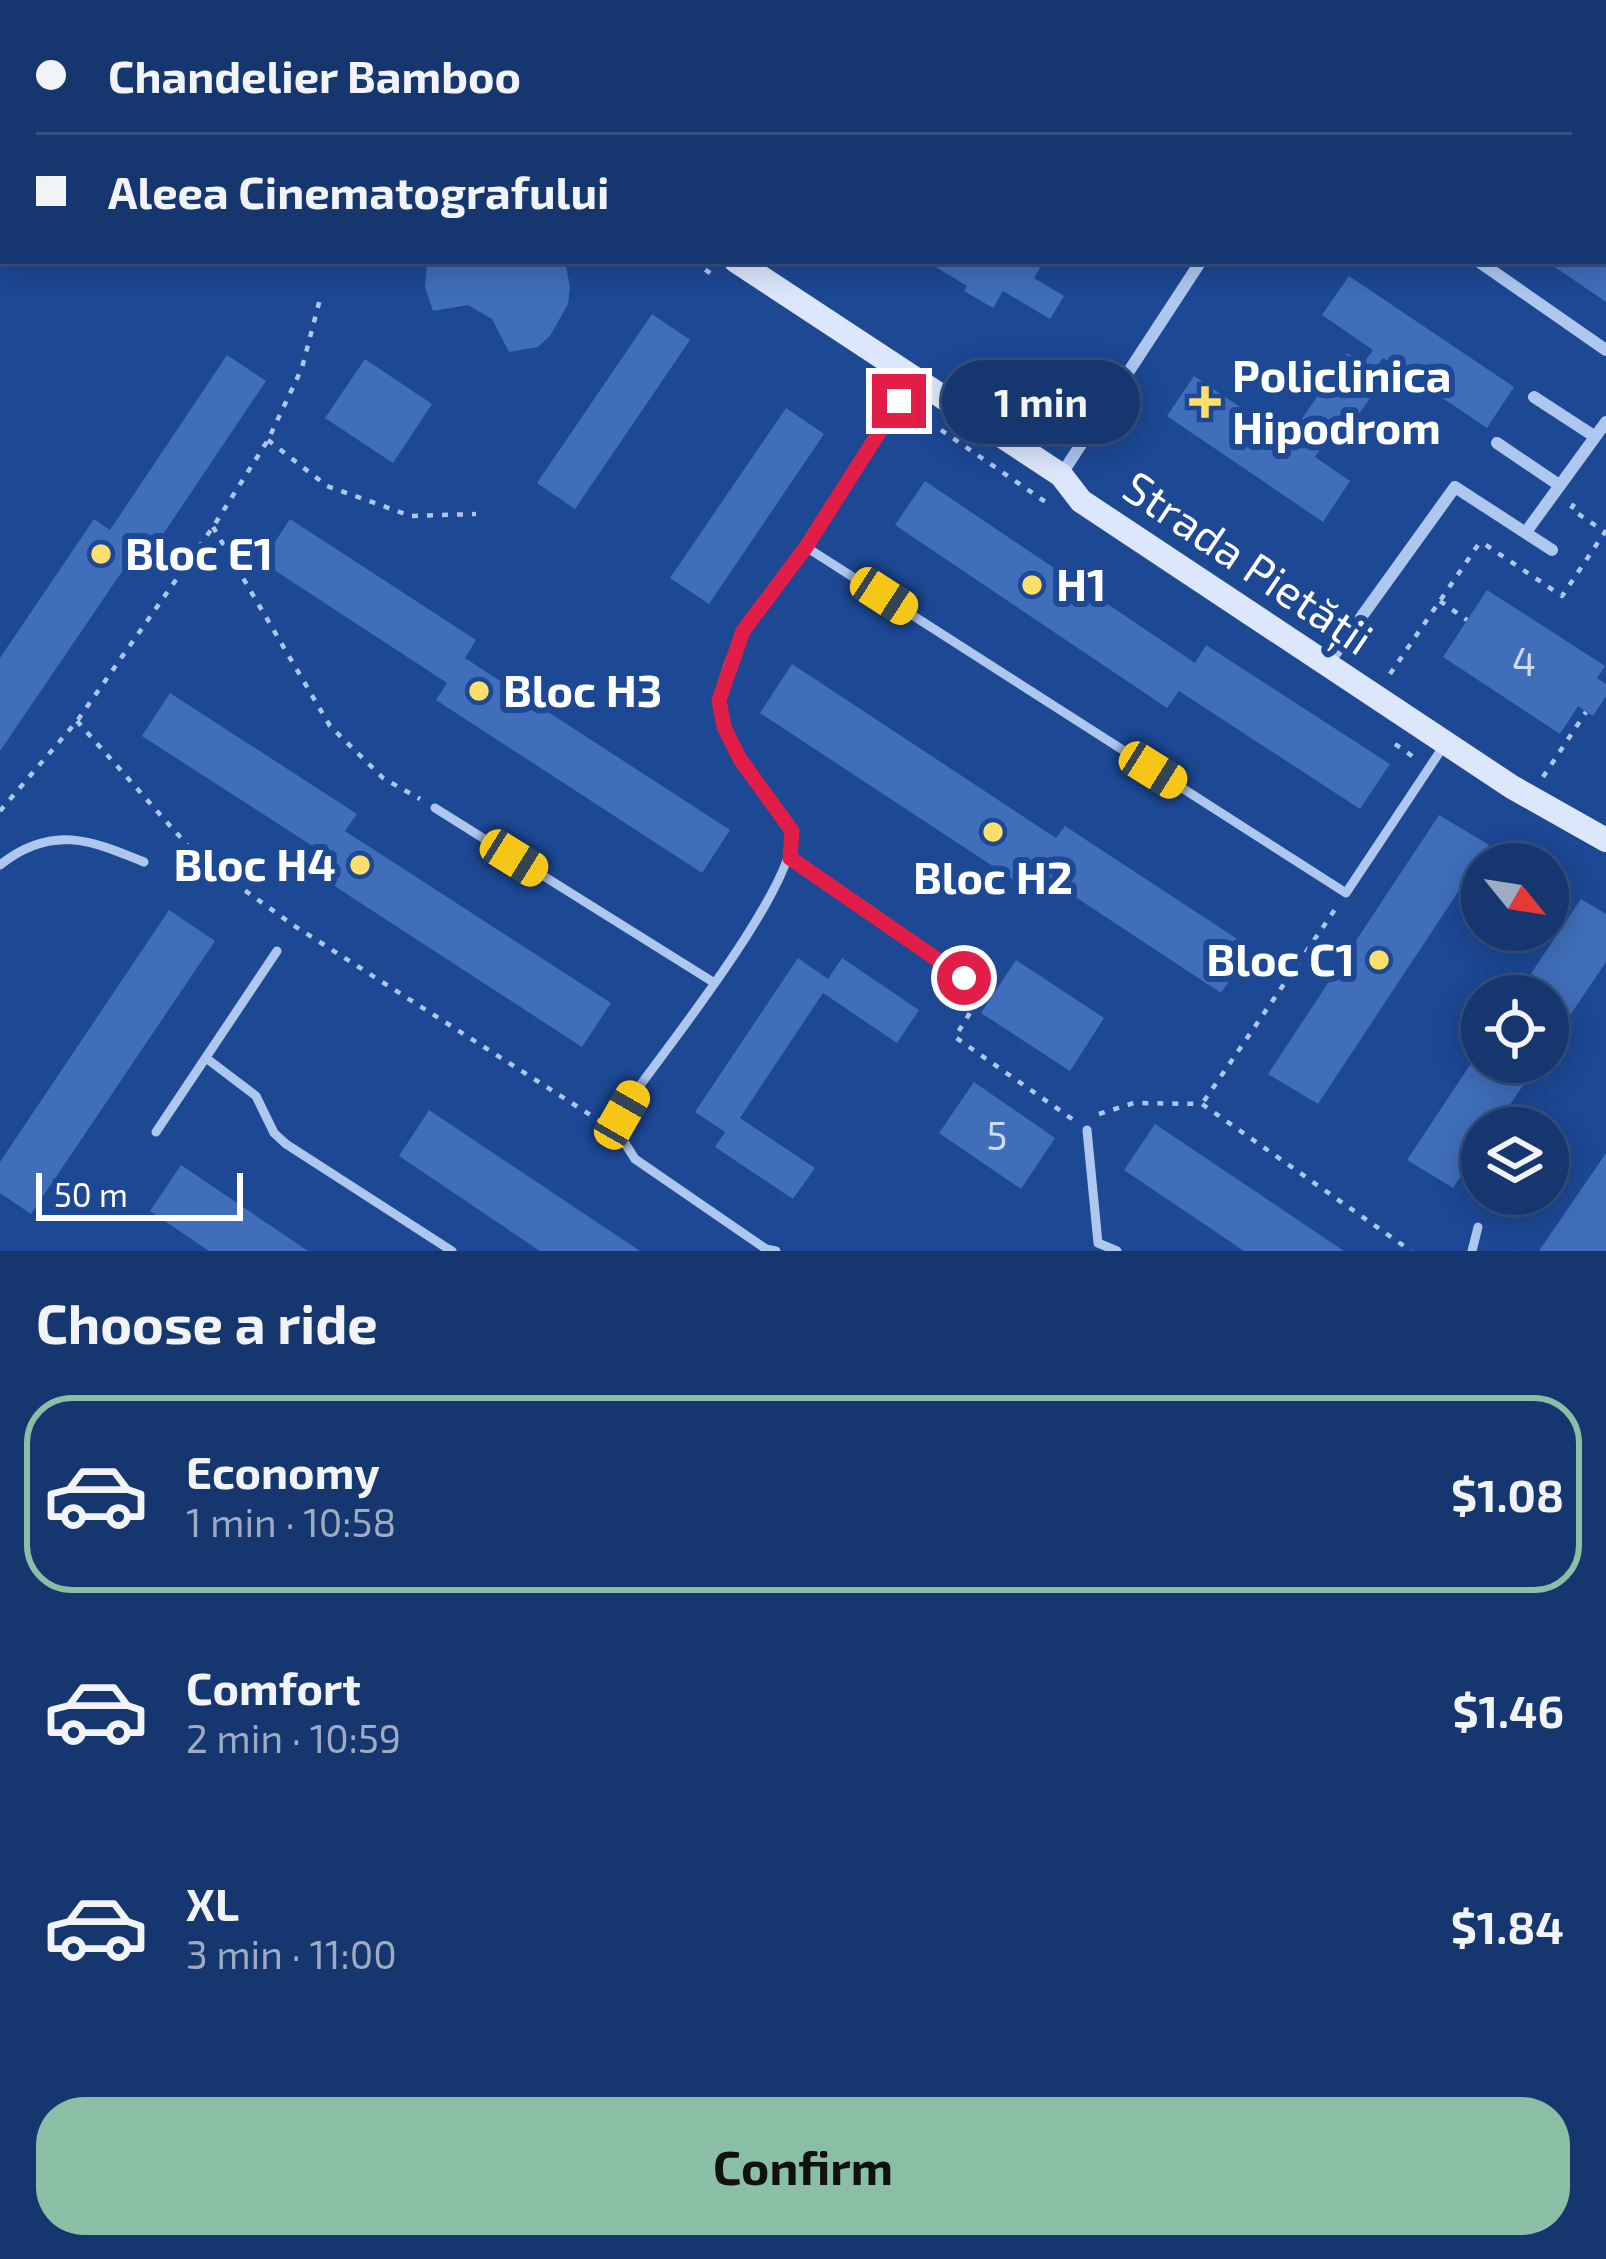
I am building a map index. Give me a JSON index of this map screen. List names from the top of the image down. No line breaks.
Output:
{"streets":{"street":["Strada Pietății"]},"places":{"health":["Policlinica Hipodrom"],"other":["Bloc E1","H1","Bloc H3","Bloc H2","Bloc H4","Bloc C1"]},"house_numbers":["4","5"],"scale_bar":"50 m","north":"bottom right","page":{"banner":["Chandelier Bamboo","Aleea Cinematografului"],"bubble":"1 min","scale":"50 m","heading":"Choose a ride","list":[{"name":"Economy","note":"1 min · 10:58","value":"$1.08"},{"name":"Comfort","note":"2 min · 10:59","value":"$1.46"},{"name":"XL","note":"3 min · 11:00","value":"$1.84"}],"buttons":"Confirm"}}
